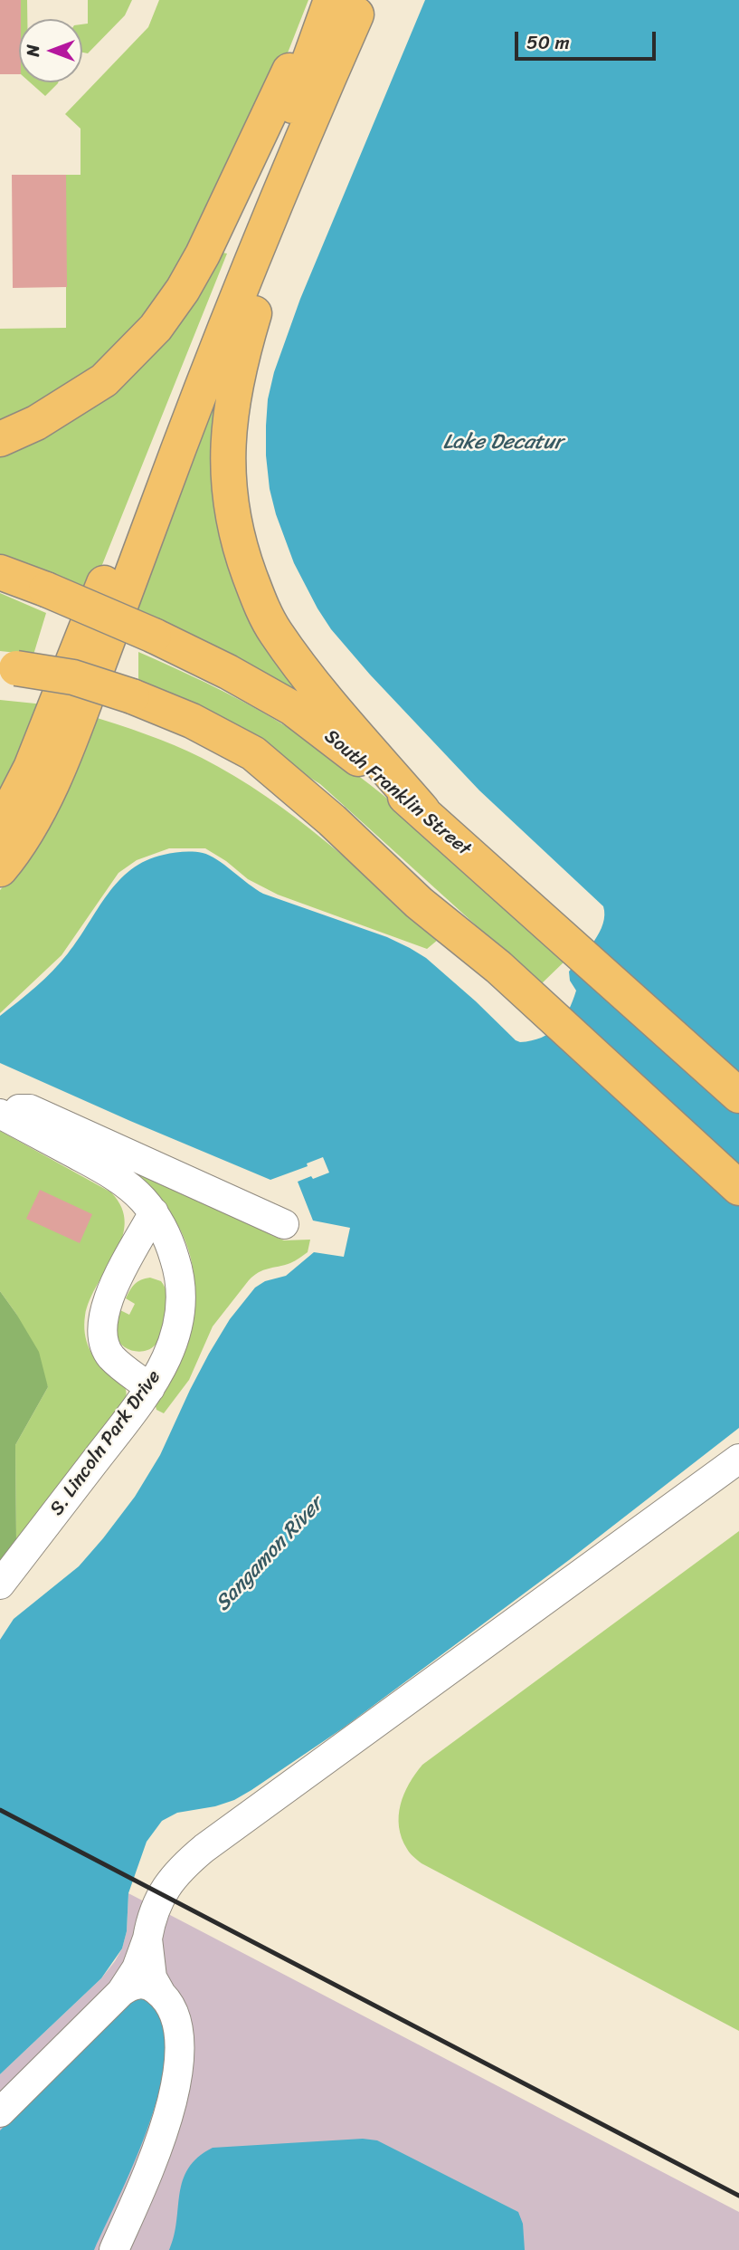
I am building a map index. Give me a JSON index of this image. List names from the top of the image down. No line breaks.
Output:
{"streets":{"main road":["South Franklin Street"],"street":["S. Lincoln Park Drive"]},"water":["Lake Decatur","Sangamon River"],"scale_bar":"50 m","north":"left"}
